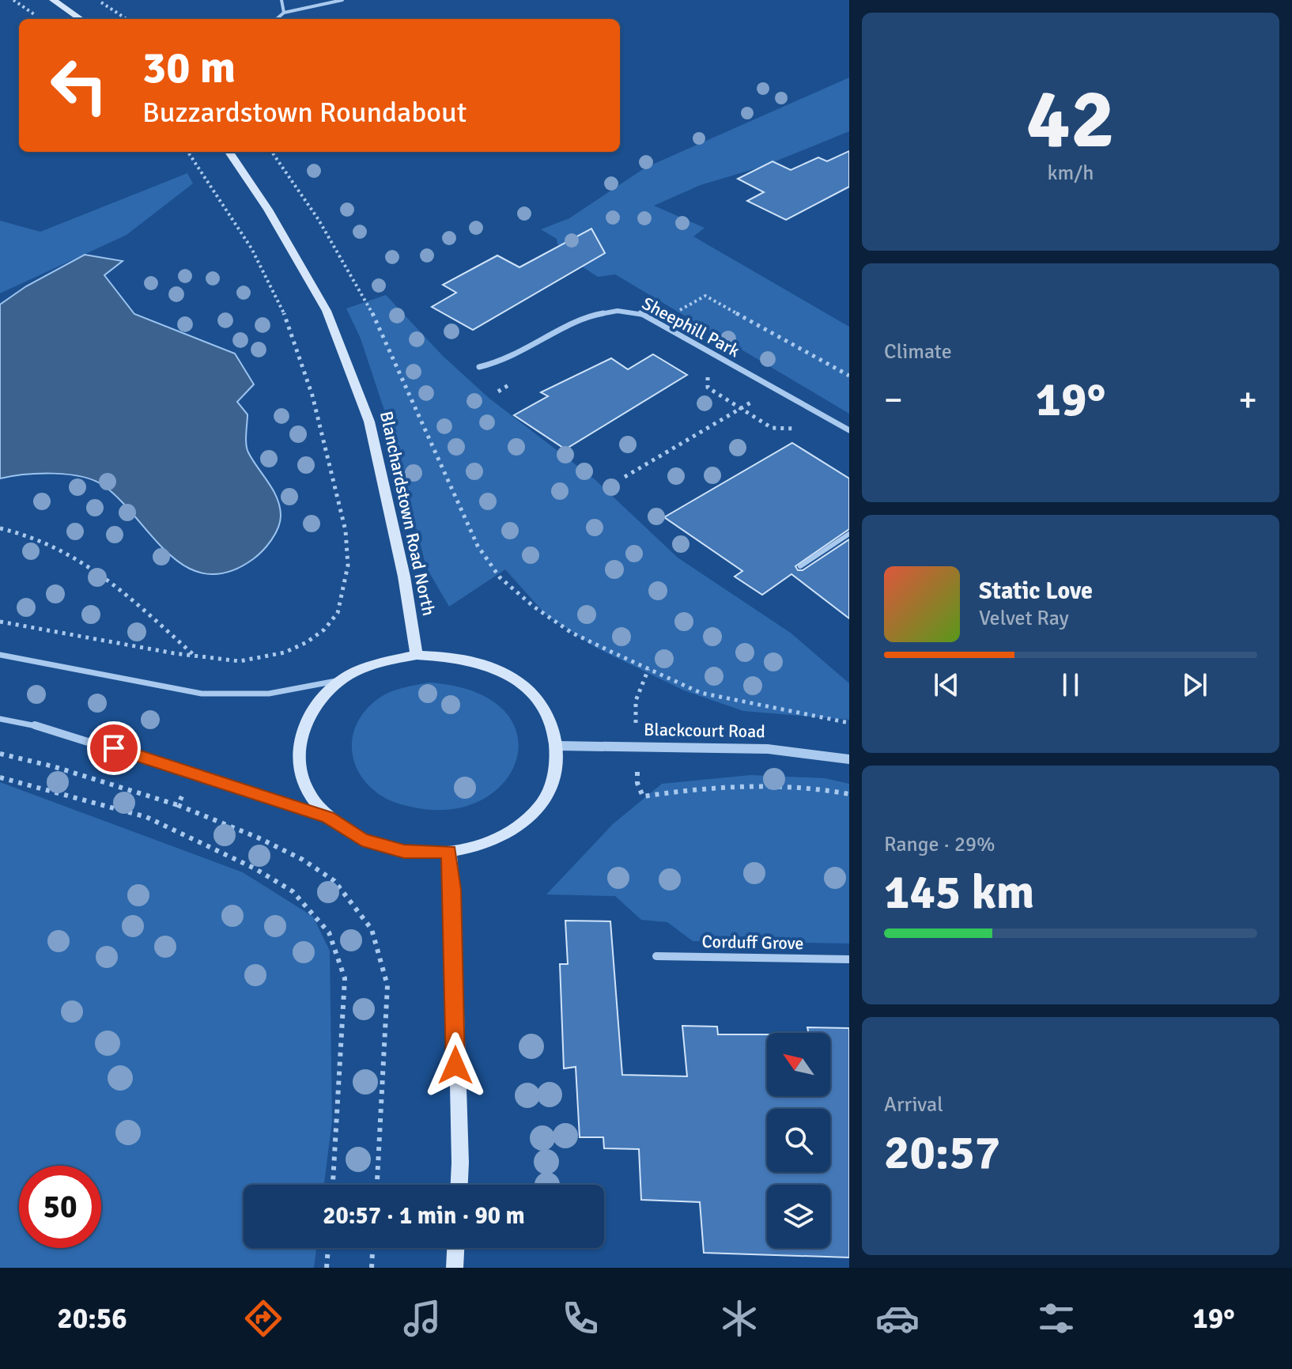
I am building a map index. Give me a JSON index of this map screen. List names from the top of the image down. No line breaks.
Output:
{"streets":{"main road":["Blanchardstown Road North"],"street":["Sheephill Park","Blackcourt Road","Corduff Grove"]},"north":"top left","page":{"tile":[["42","km/h"],"Climate",["Range · 29%","145 km"],["Arrival","20:57"]],"turn":["30 m","Buzzardstown Roundabout"],"heat":["−","19°","+"],"song":["Static Love","Velvet Ray"],"limit":"50","trip":"20:57 · 1 min · 90 m","tabs":["20:56","19°"]}}
